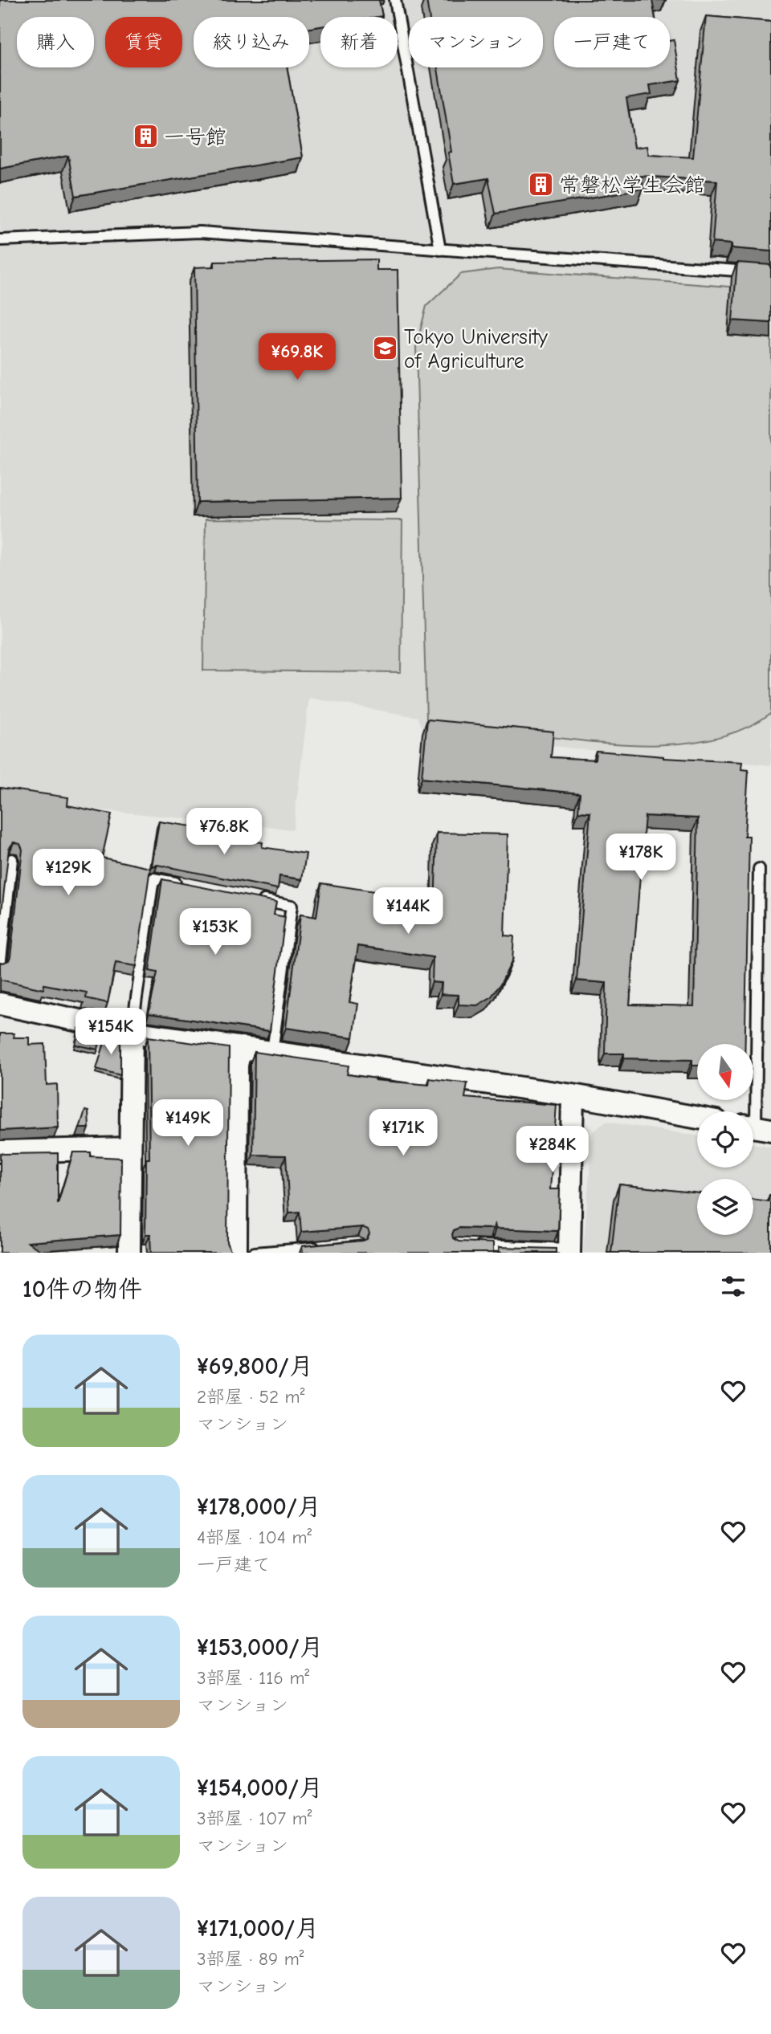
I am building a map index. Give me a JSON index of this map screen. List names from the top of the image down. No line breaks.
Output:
{"places":{"building":["一号館","常磐松学生会館"],"school or university":["Tokyo University of Agriculture"]},"north":"bottom","page":{"chip":["購入","賃貸","絞り込み","新着","マンション","一戸建て"],"price":["¥69.8K","¥76.8K","¥178K","¥129K","¥144K","¥153K","¥154K","¥149K","¥171K","¥284K"],"heading":"10件の物件","list":[{"name":"¥69,800/月","note":"2部屋 · 52 m² · マンション"},{"name":"¥178,000/月","note":"4部屋 · 104 m² · 一戸建て"},{"name":"¥153,000/月","note":"3部屋 · 116 m² · マンション"},{"name":"¥154,000/月","note":"3部屋 · 107 m² · マンション"},{"name":"¥171,000/月","note":"3部屋 · 89 m² · マンション"}]}}
